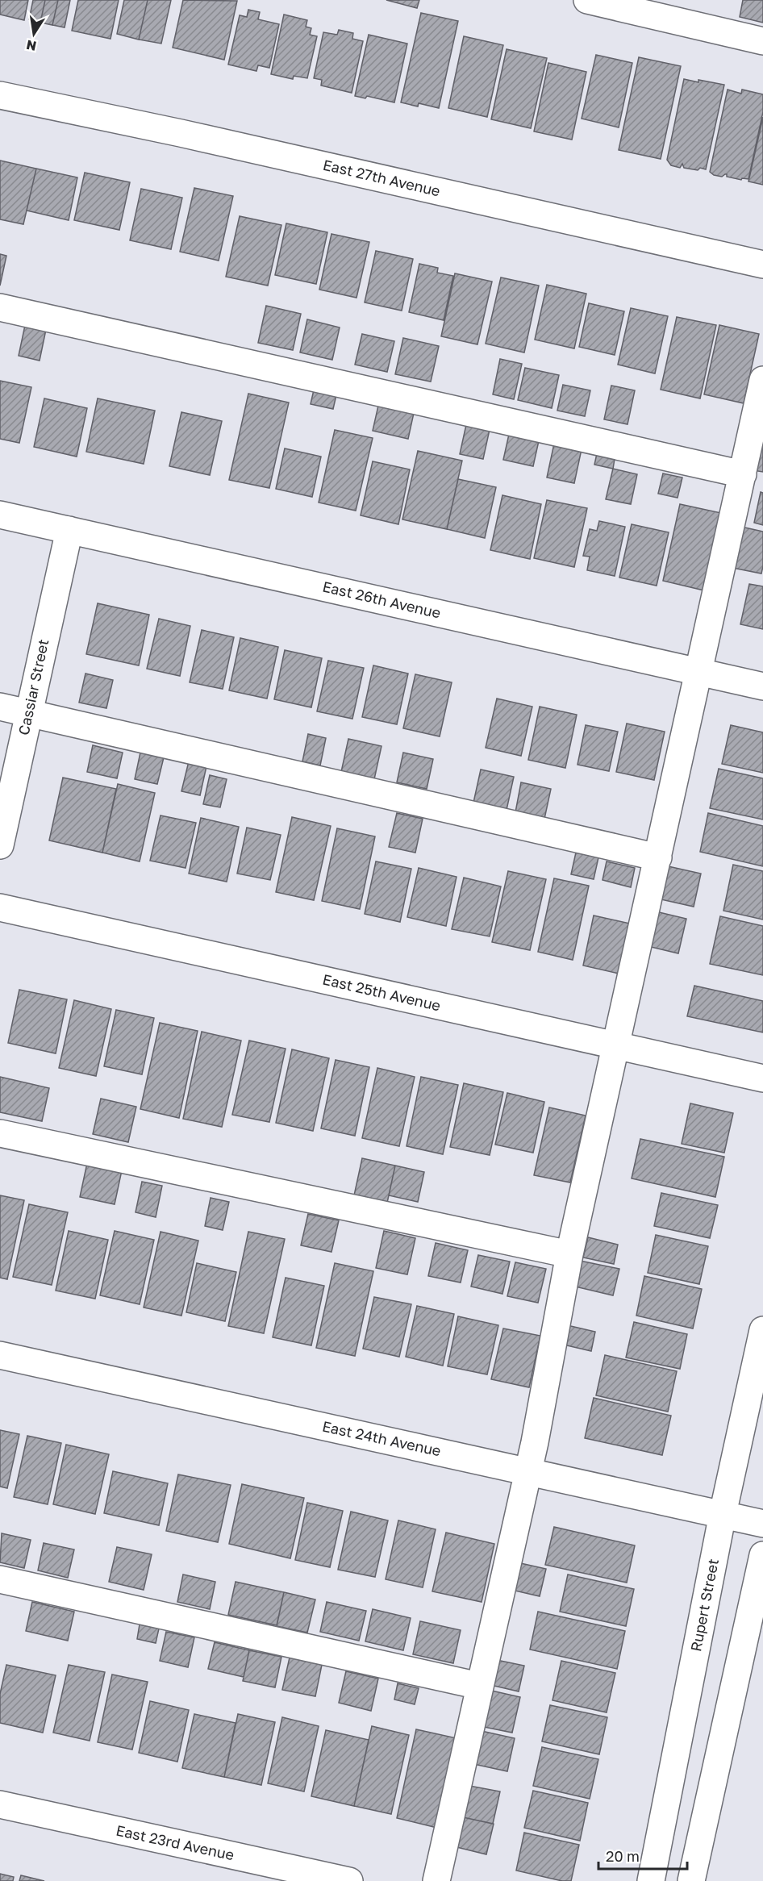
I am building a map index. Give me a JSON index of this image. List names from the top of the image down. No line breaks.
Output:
{"streets":{"street":["East 27th Avenue","East 26th Avenue","Cassiar Street","East 25th Avenue","East 24th Avenue","Rupert Street","East 23rd Avenue"]},"crossings":[["East 26th Avenue","Cassiar Street"],["East 24th Avenue","Rupert Street"]],"scale_bar":"20 m","north":"bottom"}
